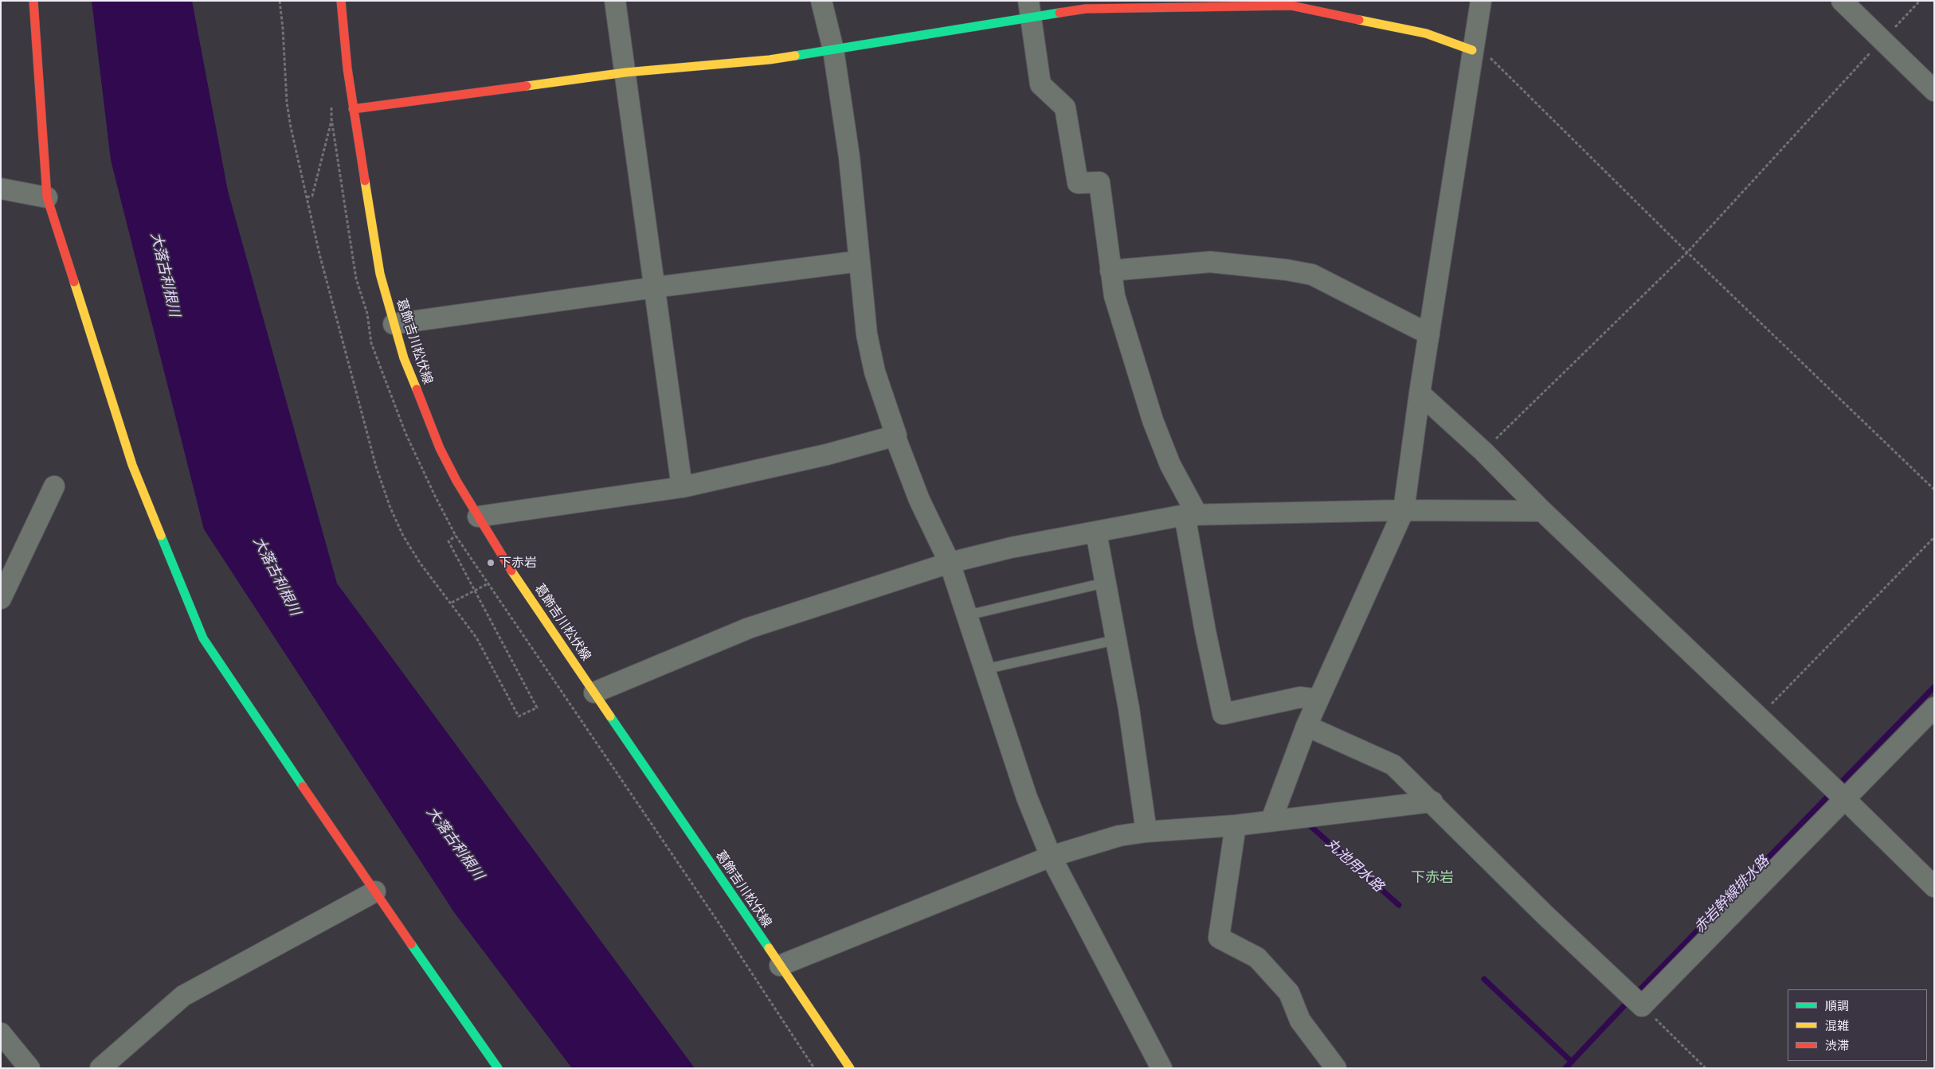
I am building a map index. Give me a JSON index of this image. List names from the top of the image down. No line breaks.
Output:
{"streets":{"street":["葛飾吉川松伏線"]},"districts":["下赤岩"],"water":["大落古利根川","丸池用水路","赤岩幹線排水路"],"places":["下赤岩"],"legend":["順調","混雑","渋滞"]}
